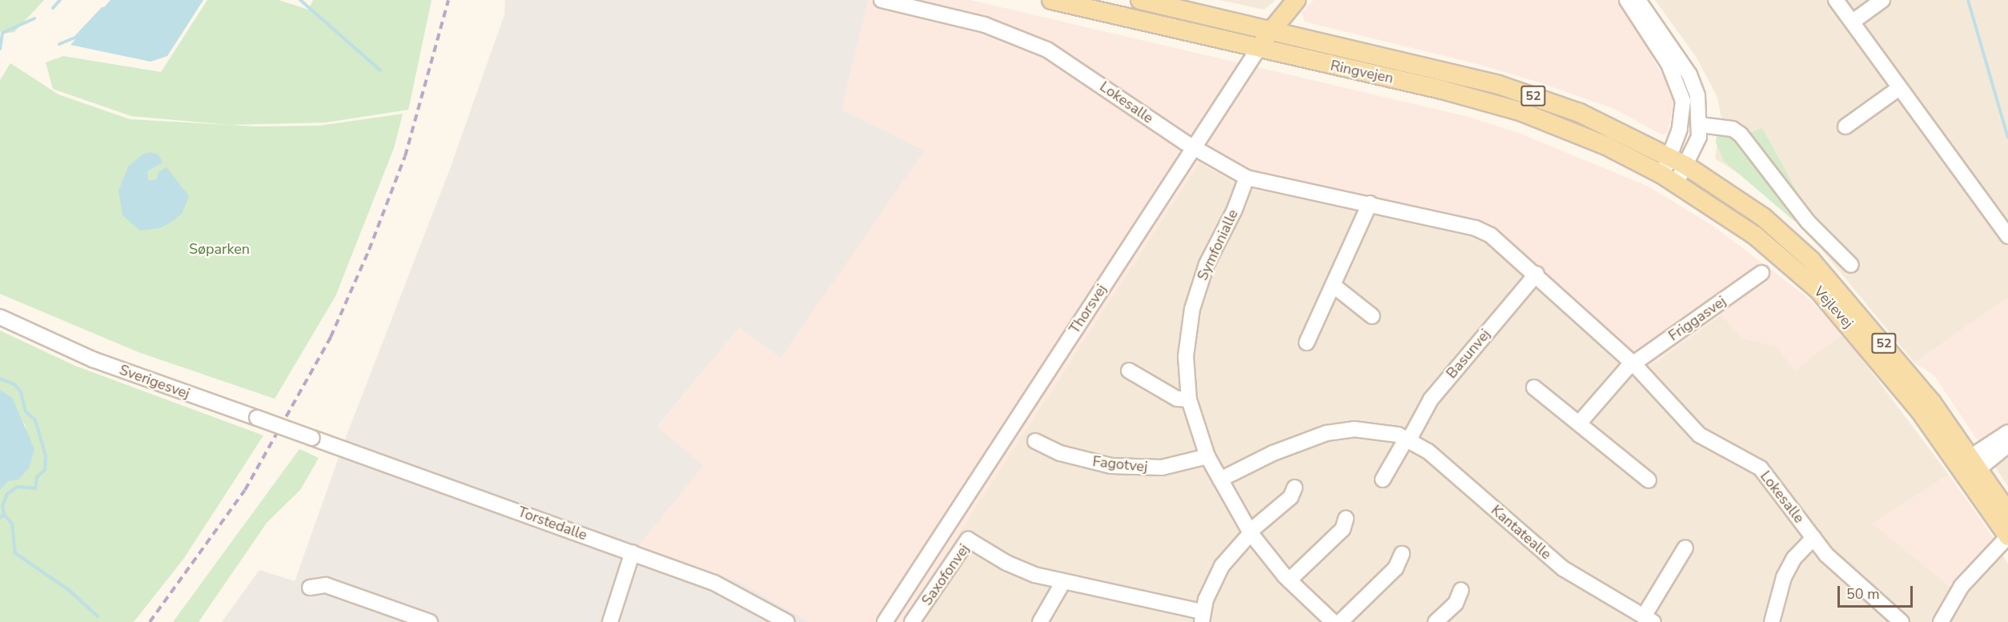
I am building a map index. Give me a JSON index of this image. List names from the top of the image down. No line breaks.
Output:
{"streets":{"main road":["Ringvejen","52","Vejlevej","Thorsvej"],"street":["Lokesalle","Symfonialle","Friggasvej","Basunvej","Sverigesvej","Fagotvej","Torstedalle","Kantatealle","Saxofonvej"]},"crossings":[["Ringvejen","Vejlevej"],["Ringvejen","Thorsvej"],["Lokesalle","Symfonialle"],["Lokesalle","Thorsvej"],["Lokesalle","Friggasvej"],["Lokesalle","Basunvej"],["Symfonialle","Fagotvej"],["Symfonialle","Kantatealle"],["Basunvej","Kantatealle"],["Sverigesvej","Torstedalle"]],"parks":["Søparken"],"scale_bar":"50 m"}
